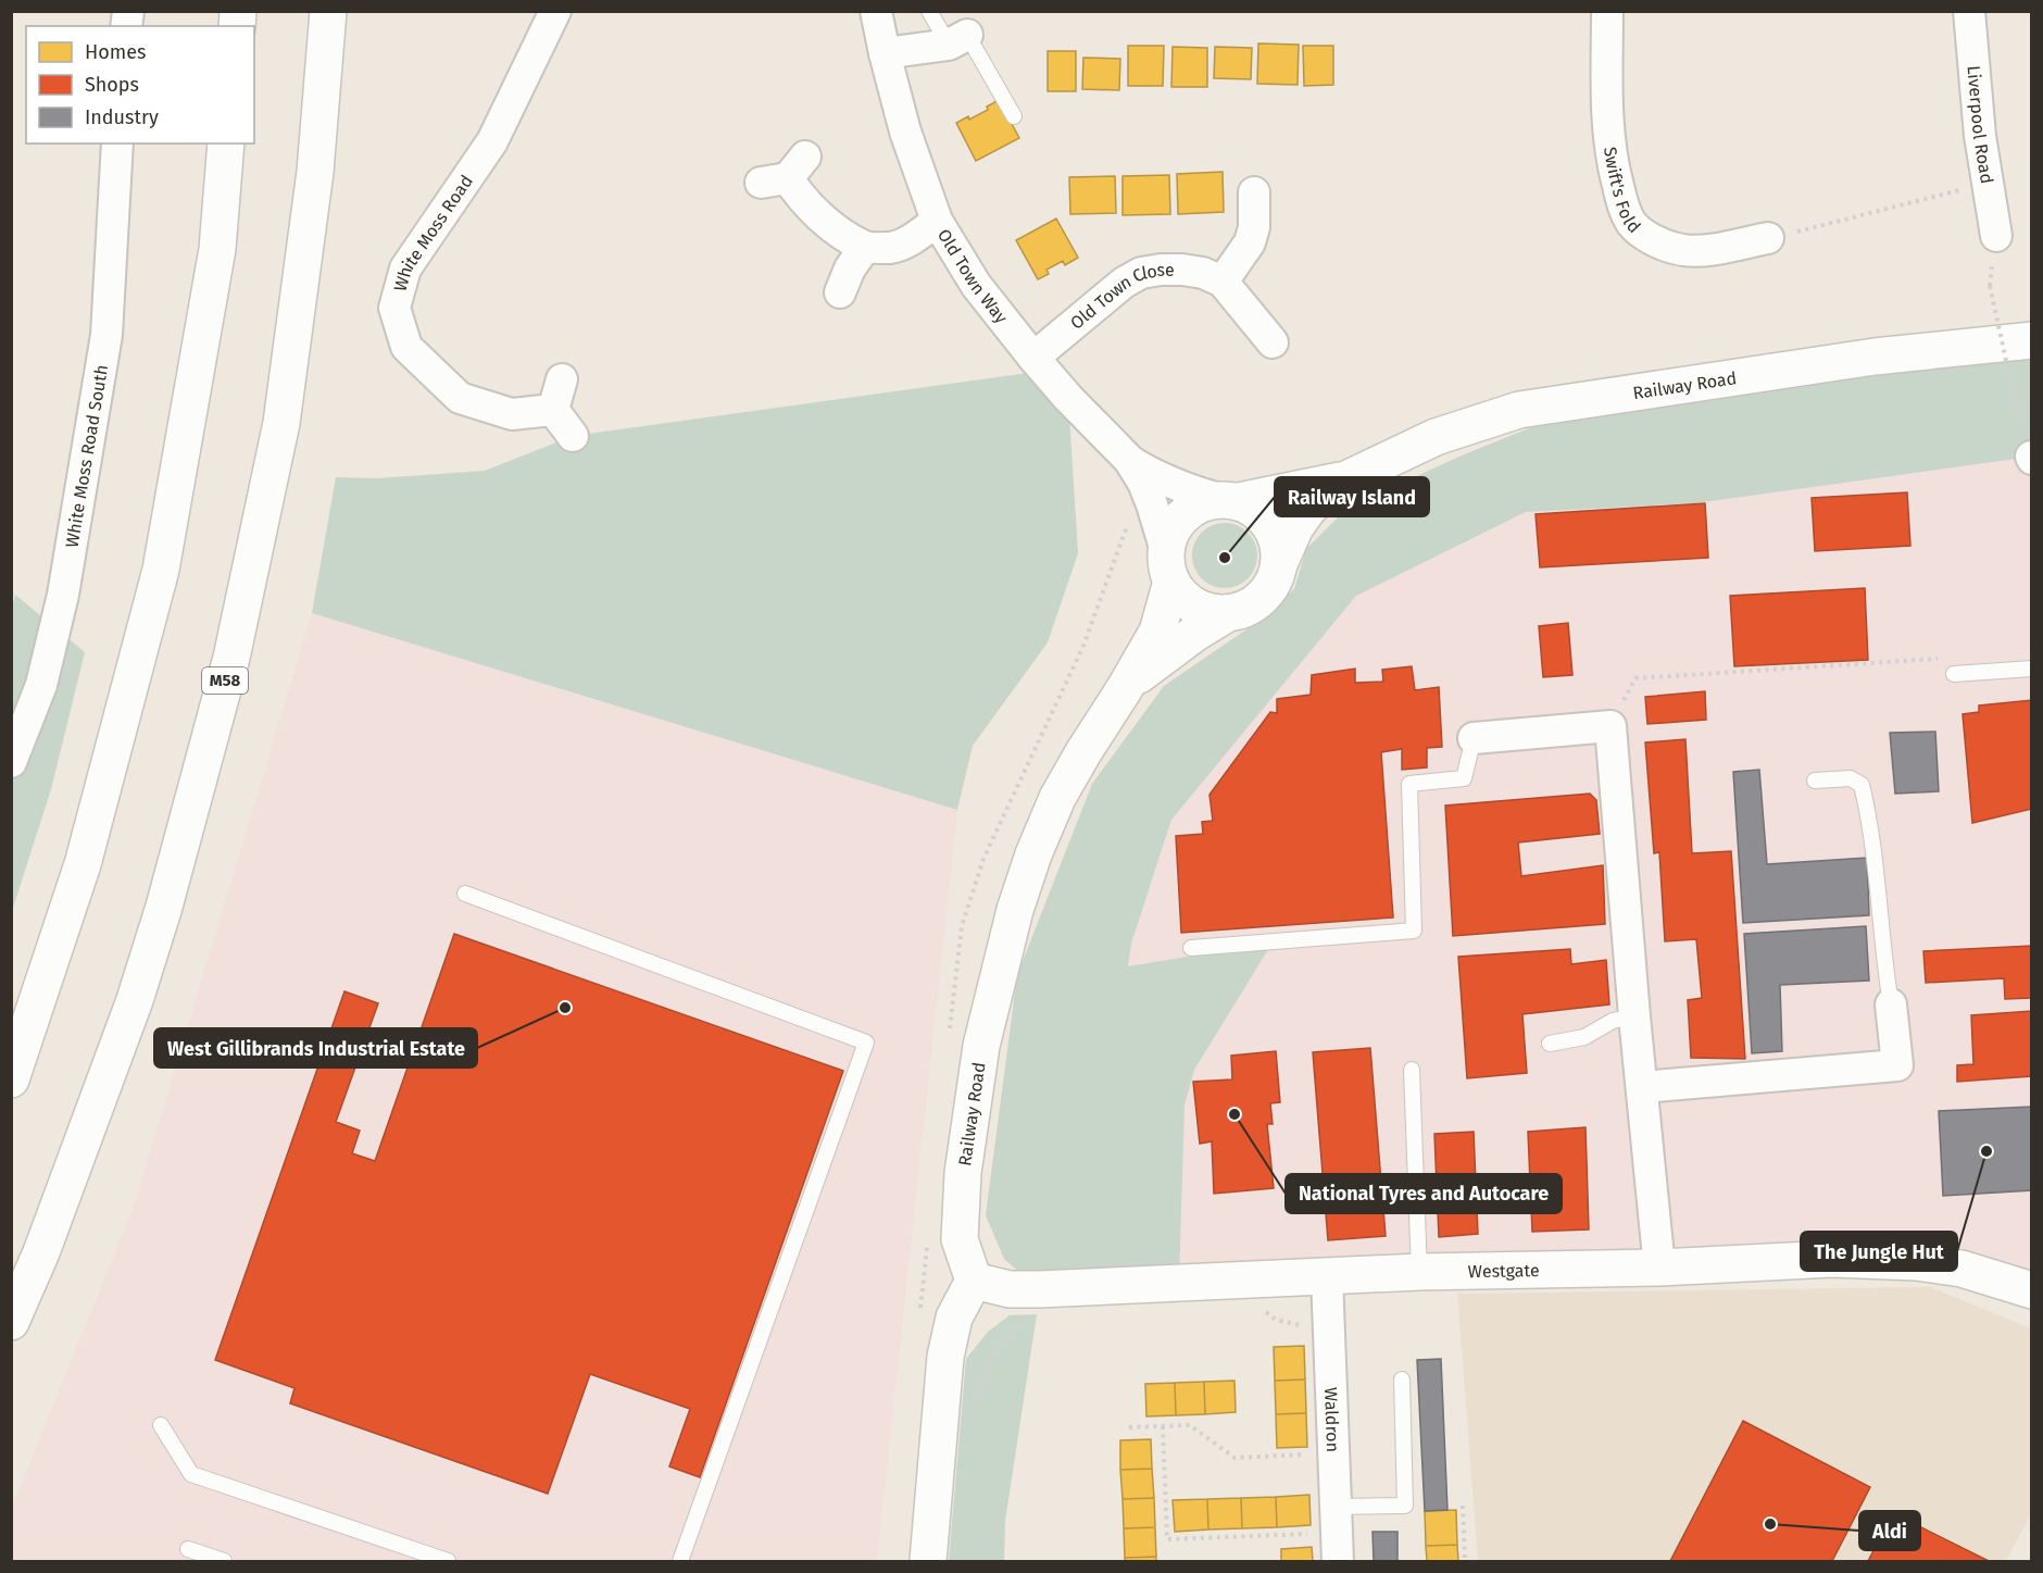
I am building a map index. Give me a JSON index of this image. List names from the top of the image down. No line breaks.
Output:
{"streets":{"main road":["Railway Road","M58","Westgate"],"street":["Liverpool Road","Swift's Fold","White Moss Road","Old Town Way","Old Town Close","White Moss Road South","Waldron"]},"crossings":[["Old Town Way","Old Town Close"],["Old Town Way","Railway Road"],["Railway Road","Westgate"],["Westgate","Waldron"]],"places":["Railway Island","West Gillibrands Industrial Estate","National Tyres and Autocare","The Jungle Hut","Aldi"],"legend":["Homes","Shops","Industry"]}
